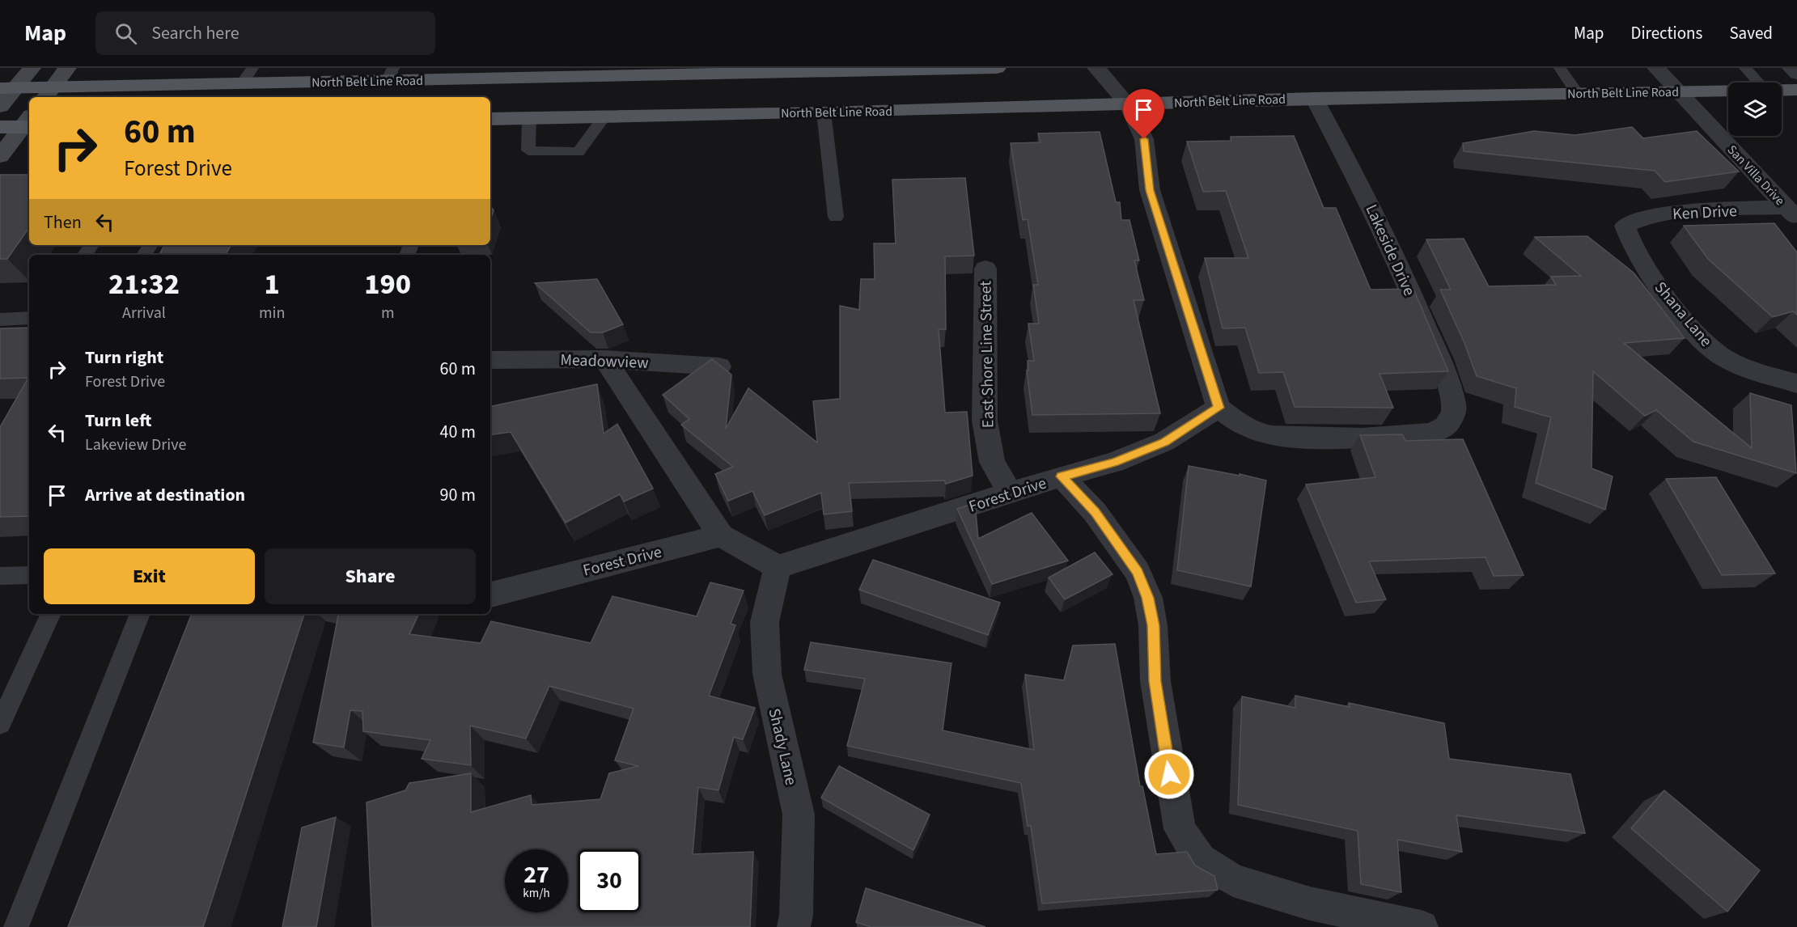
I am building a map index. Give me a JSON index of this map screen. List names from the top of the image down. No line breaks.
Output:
{"streets":{"main road":["North Belt Line Road"],"street":["San Villa Drive","Ken Drive","Lakeside Drive","Shana Lane","East Shore Line Street","Meadowview","Forest Drive","Shady Lane"]},"crossings":[["North Belt Line Road","San Villa Drive"],["North Belt Line Road","Lakeside Drive"],["San Villa Drive","Ken Drive"],["Ken Drive","Shana Lane"],["Lakeside Drive","Forest Drive"],["East Shore Line Street","Forest Drive"],["Forest Drive","Shady Lane"]],"page":{"header":"Map","search":"Search here","nav":["Map","Directions","Saved"],"turn":["60 m","Forest Drive"],"then":"Then","eta":["21:32","Arrival","1","min","190","m"],"list":[{"name":"Turn right","note":"Forest Drive","value":"60 m"},{"name":"Turn left","note":"Lakeview Drive","value":"40 m"},{"name":"Arrive at destination","value":"90 m"}],"buttons":["Exit","Share"],"speed":"27 km/h","limit":"30"}}
